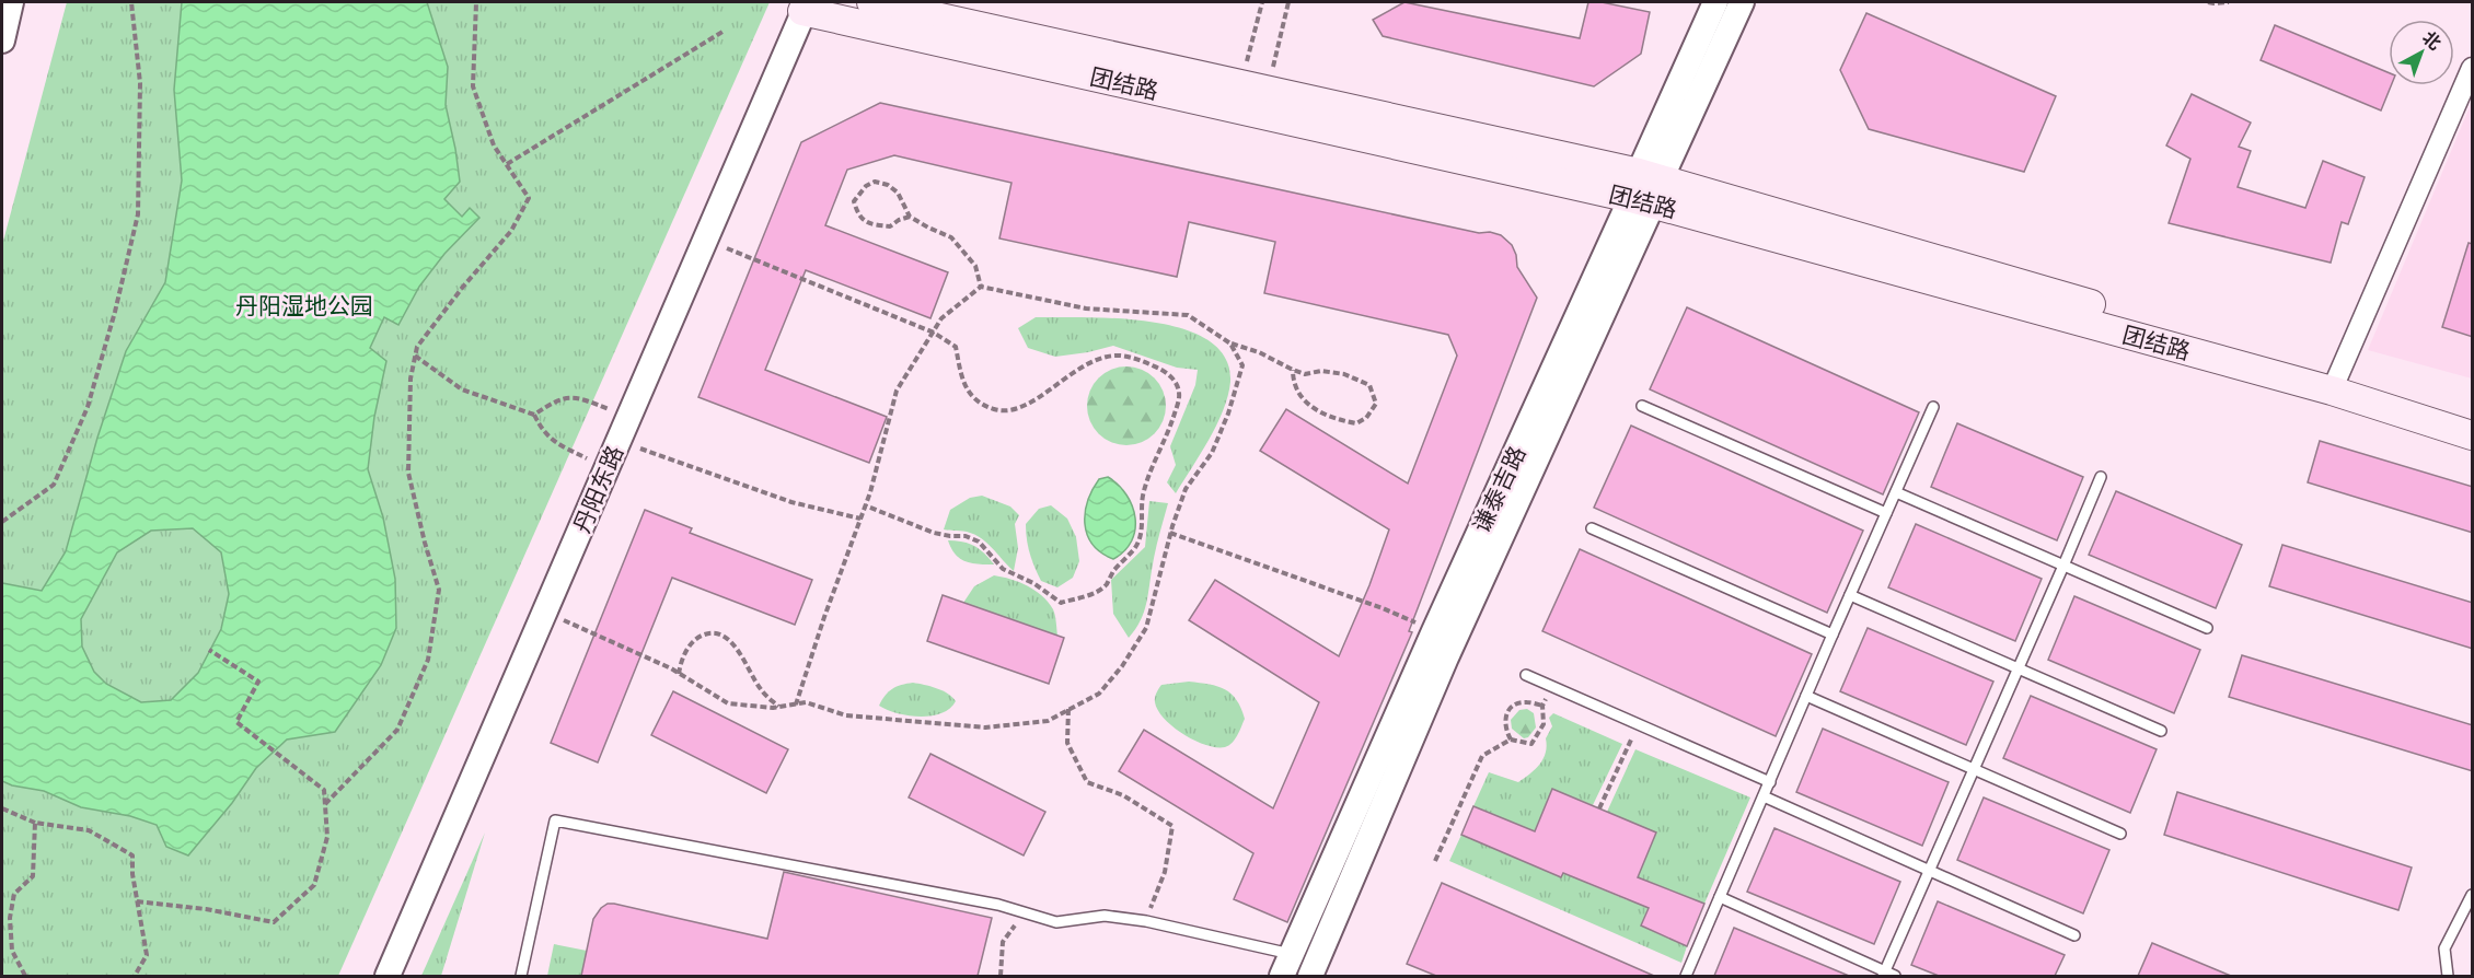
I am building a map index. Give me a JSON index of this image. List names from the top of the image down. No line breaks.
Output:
{"streets":{"main road":["团结路"],"street":["丹阳东路","谦泰吉路"]},"crossings":[["团结路","丹阳东路"],["团结路","谦泰吉路"]],"parks":["丹阳湿地公园"],"north":"top right"}
